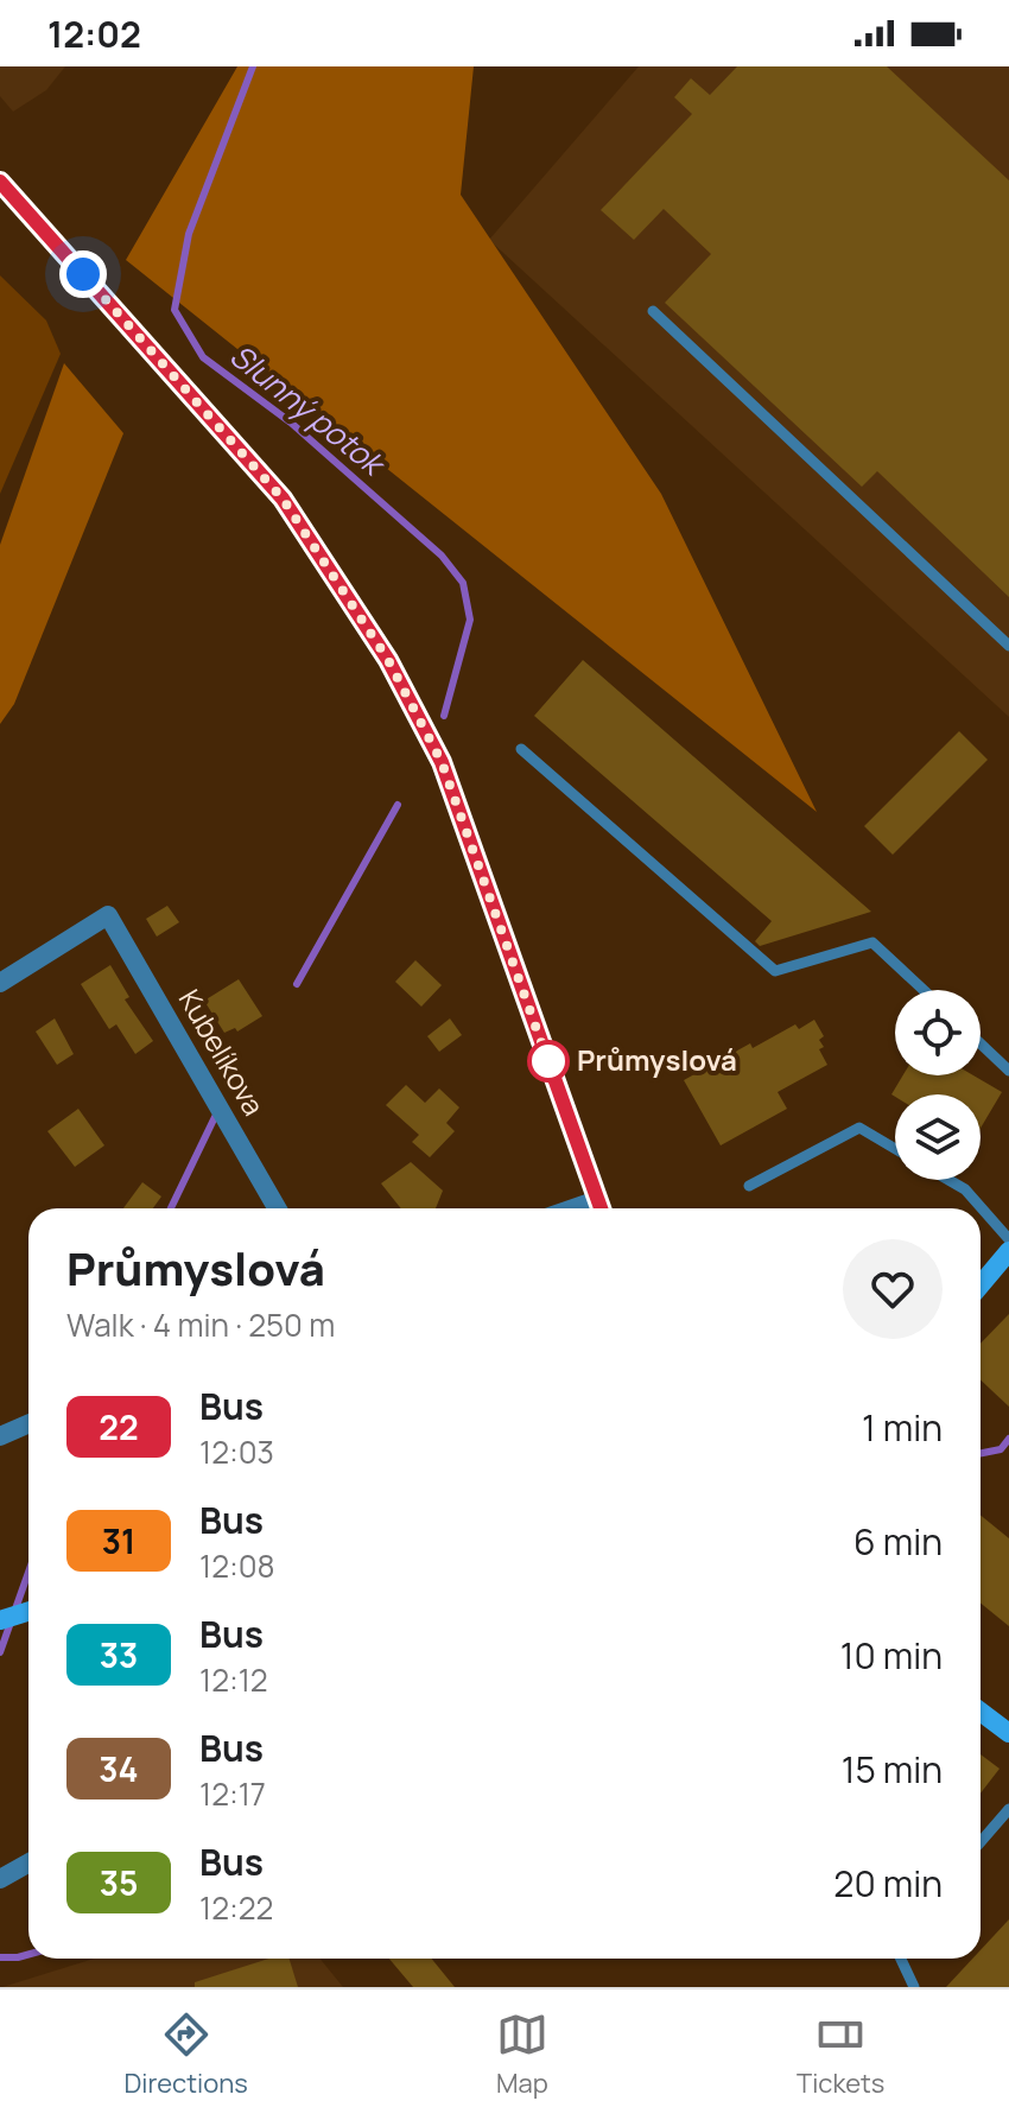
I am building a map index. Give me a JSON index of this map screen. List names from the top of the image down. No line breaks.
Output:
{"streets":{"street":["Kubelíkova"]},"water":["Slunný potok"],"places":["Průmyslová"],"lines":["bus line 22"],"page":{"status":"12:02","heading":["Průmyslová","Walk · 4 min · 250 m"],"list":[{"mark":"22","name":"Bus","note":"12:03","value":"1 min"},{"mark":"31","name":"Bus","note":"12:08","value":"6 min"},{"mark":"33","name":"Bus","note":"12:12","value":"10 min"},{"mark":"34","name":"Bus","note":"12:17","value":"15 min"},{"mark":"35","name":"Bus","note":"12:22","value":"20 min"}],"tabs":["Directions","Map","Tickets"]}}
